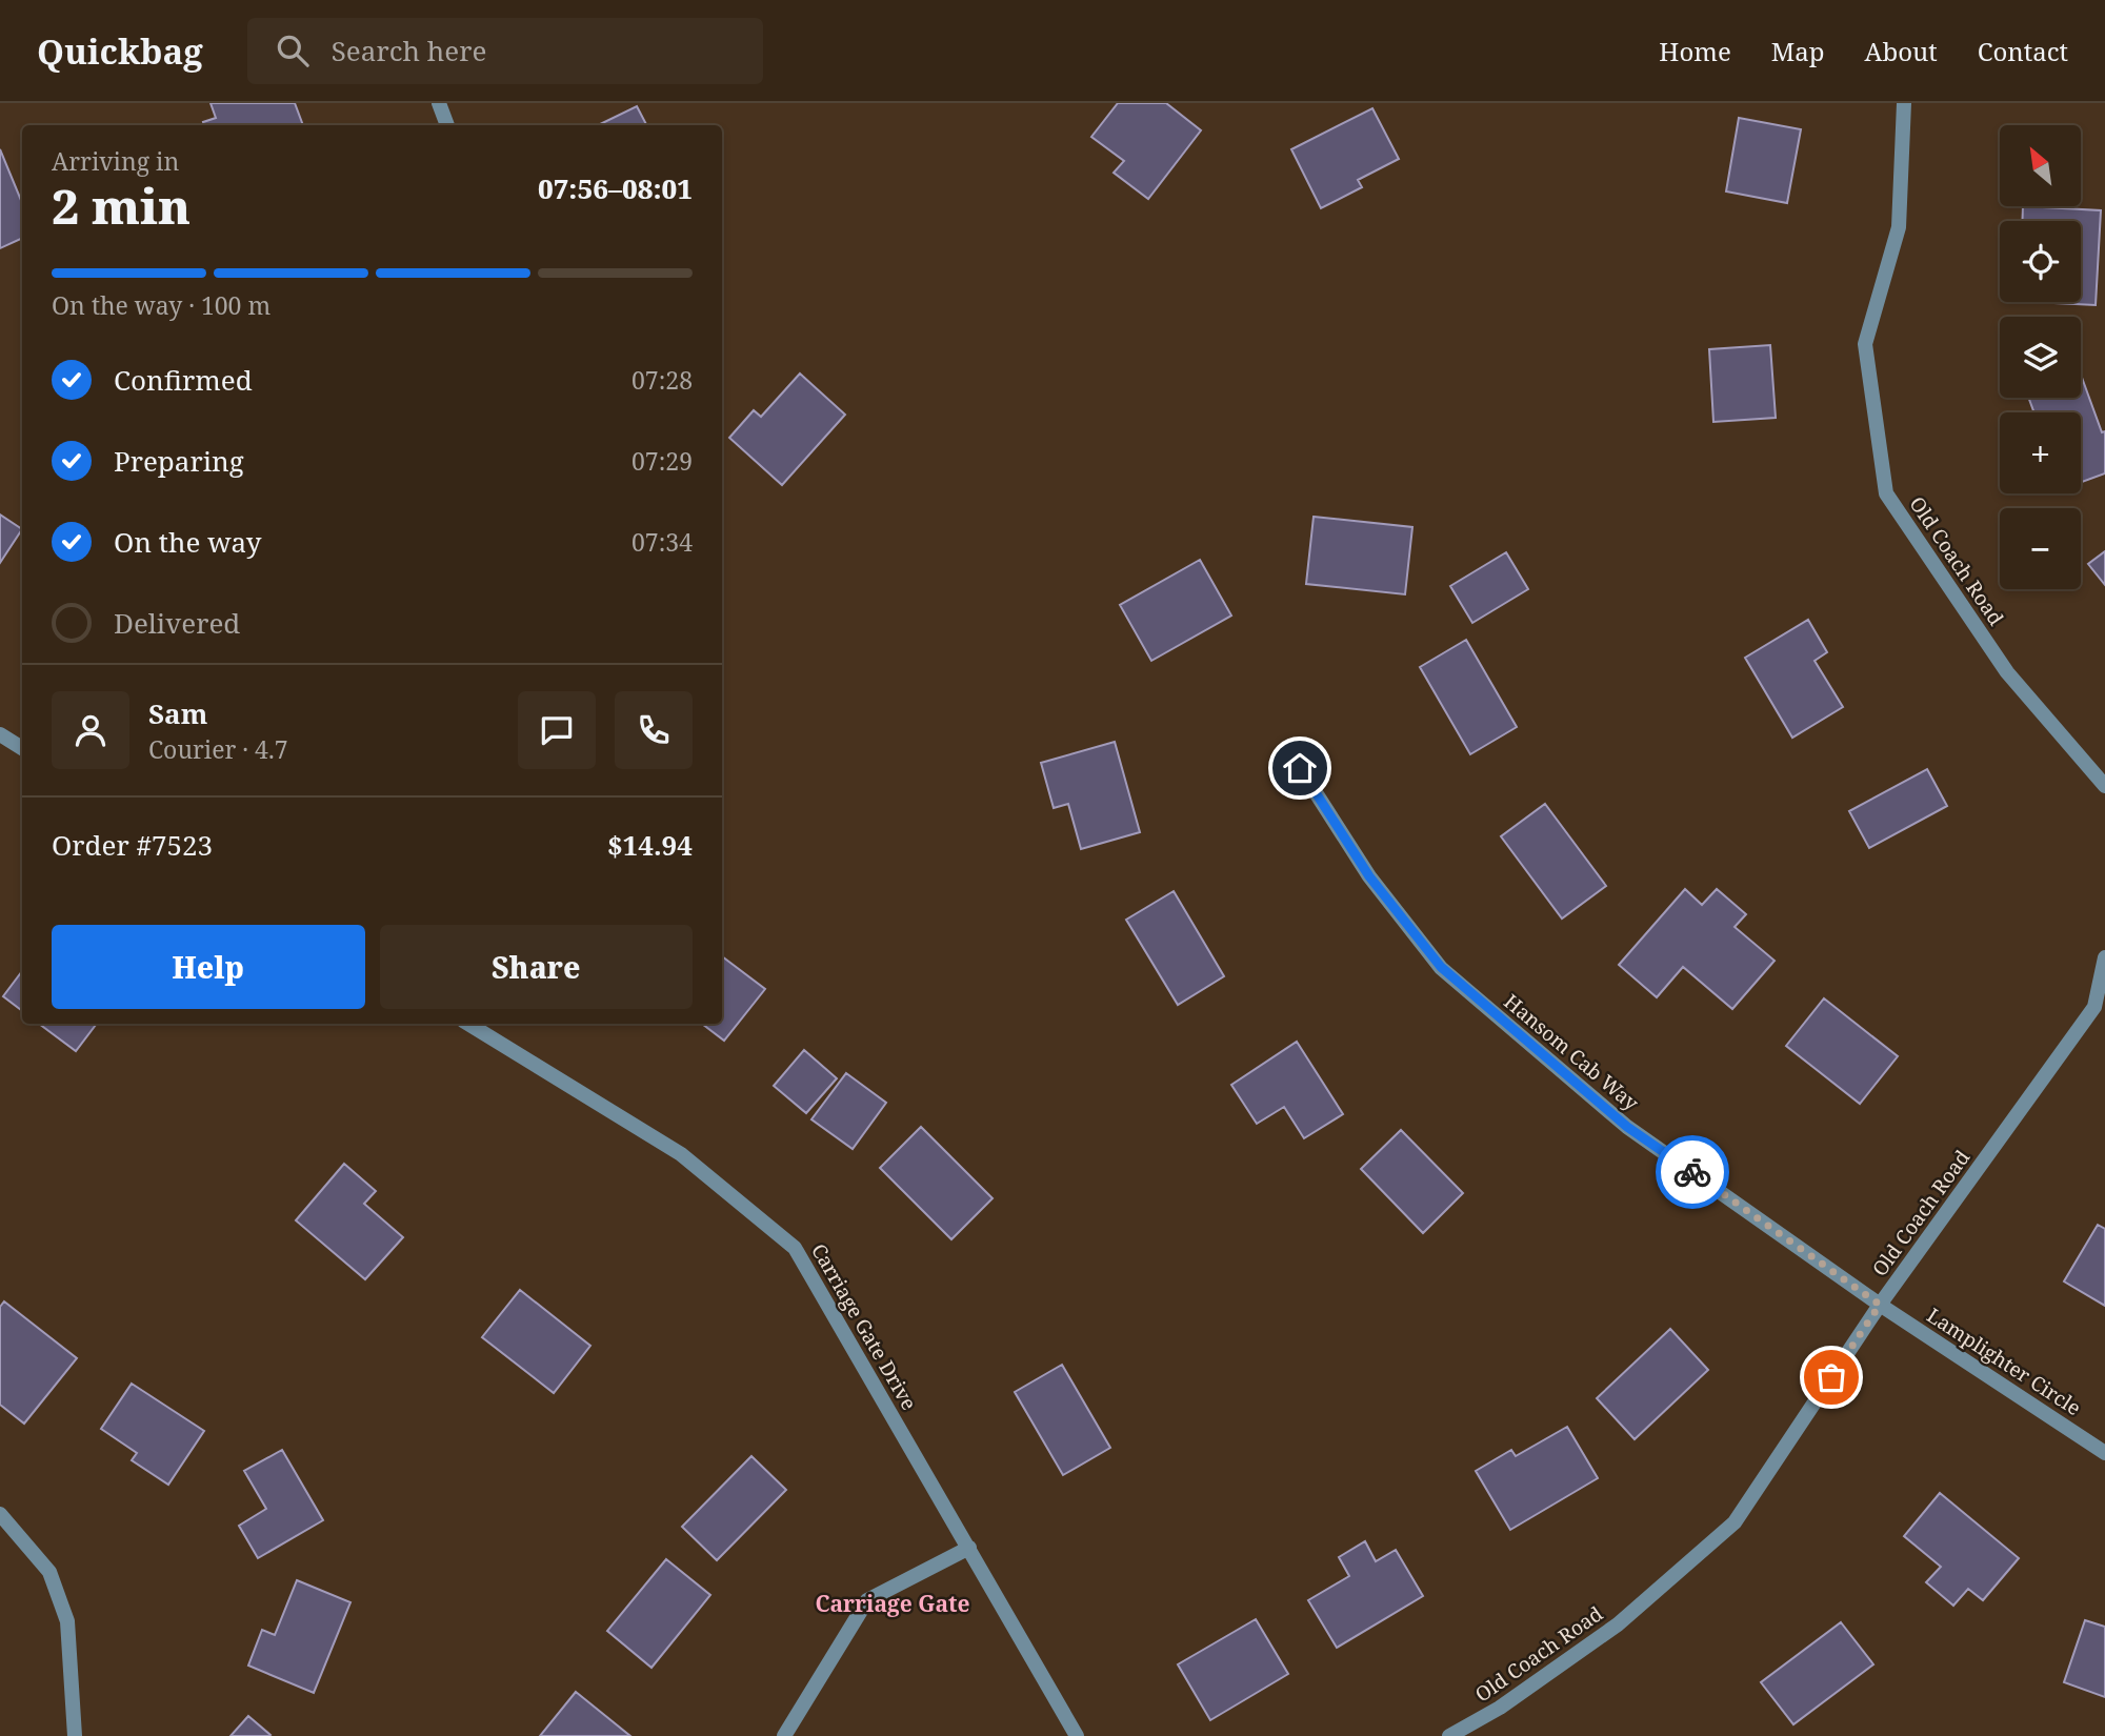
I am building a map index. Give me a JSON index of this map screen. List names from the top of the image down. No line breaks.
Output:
{"streets":{"street":["Old Coach Road","Hansom Cab Way","Carriage Gate Drive","Lamplighter Circle"]},"crossings":[["Old Coach Road","Hansom Cab Way"],["Old Coach Road","Lamplighter Circle"],["Hansom Cab Way","Lamplighter Circle"]],"districts":["Carriage Gate"],"north":"top left","page":{"header":"Quickbag","search":"Search here","nav":["Home","Map","About","Contact"],"map_buttons":["+","−"],"heading":["2 min","Arriving in","07:56–08:01"],"panel":["Sam","Courier · 4.7","Order #7523","$14.94"],"bar":"On the way · 100 m","list":[["Confirmed","07:28"],["Preparing","07:29"],["On the way","07:34"],"Delivered"],"buttons":["Help","Share"]}}
